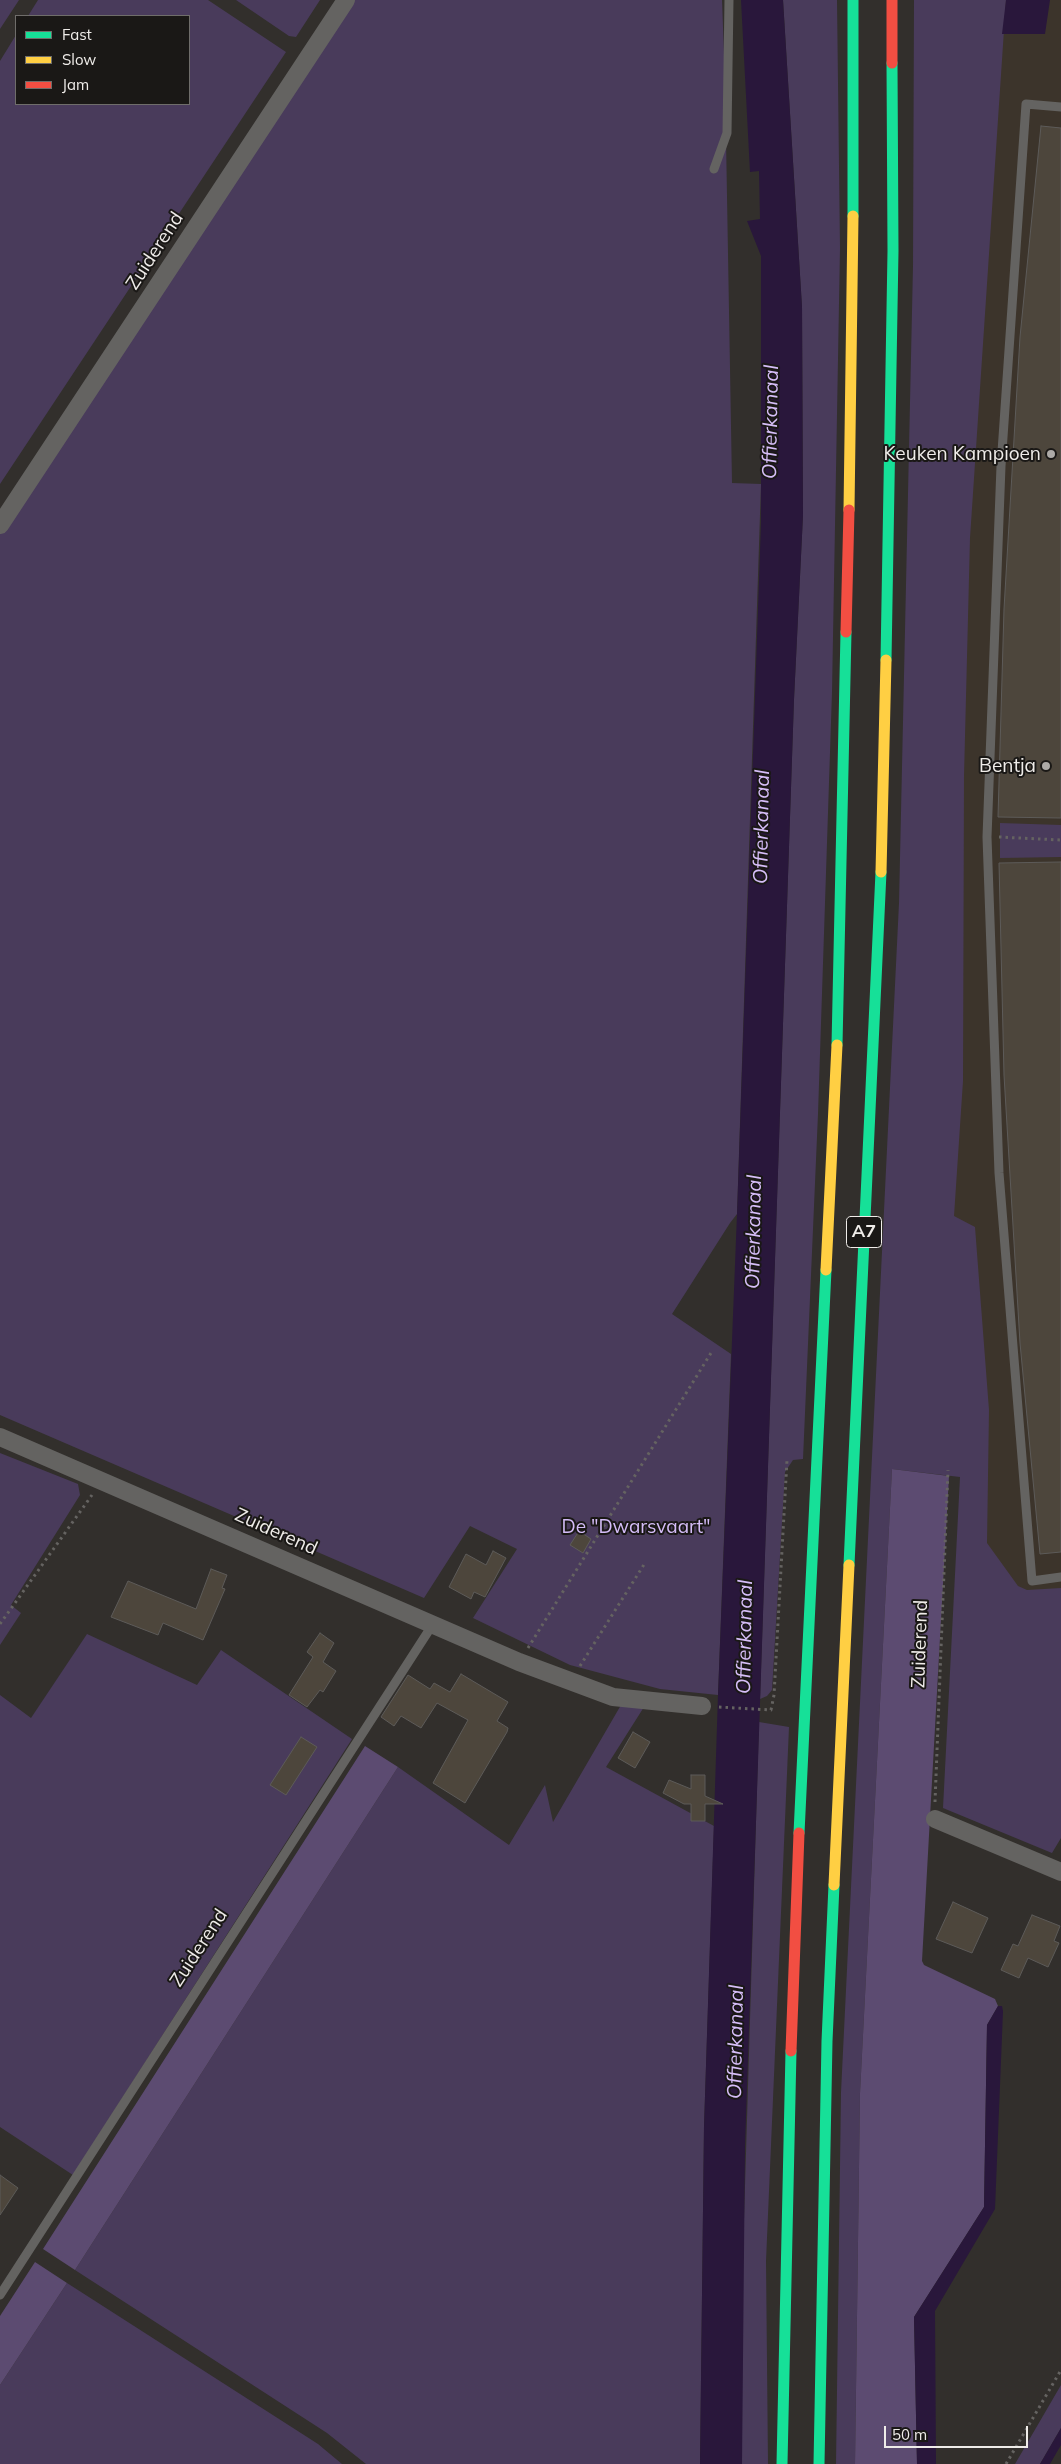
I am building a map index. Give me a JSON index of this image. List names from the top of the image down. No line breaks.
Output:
{"streets":{"highway":["A7"],"street":["Zuiderend"]},"water":["Offierkanaal"],"parks":["De \"Dwarsvaart\""],"places":["Keuken Kampioen","Bentja"],"legend":["Fast","Slow","Jam"],"scale_bar":"50 m"}
